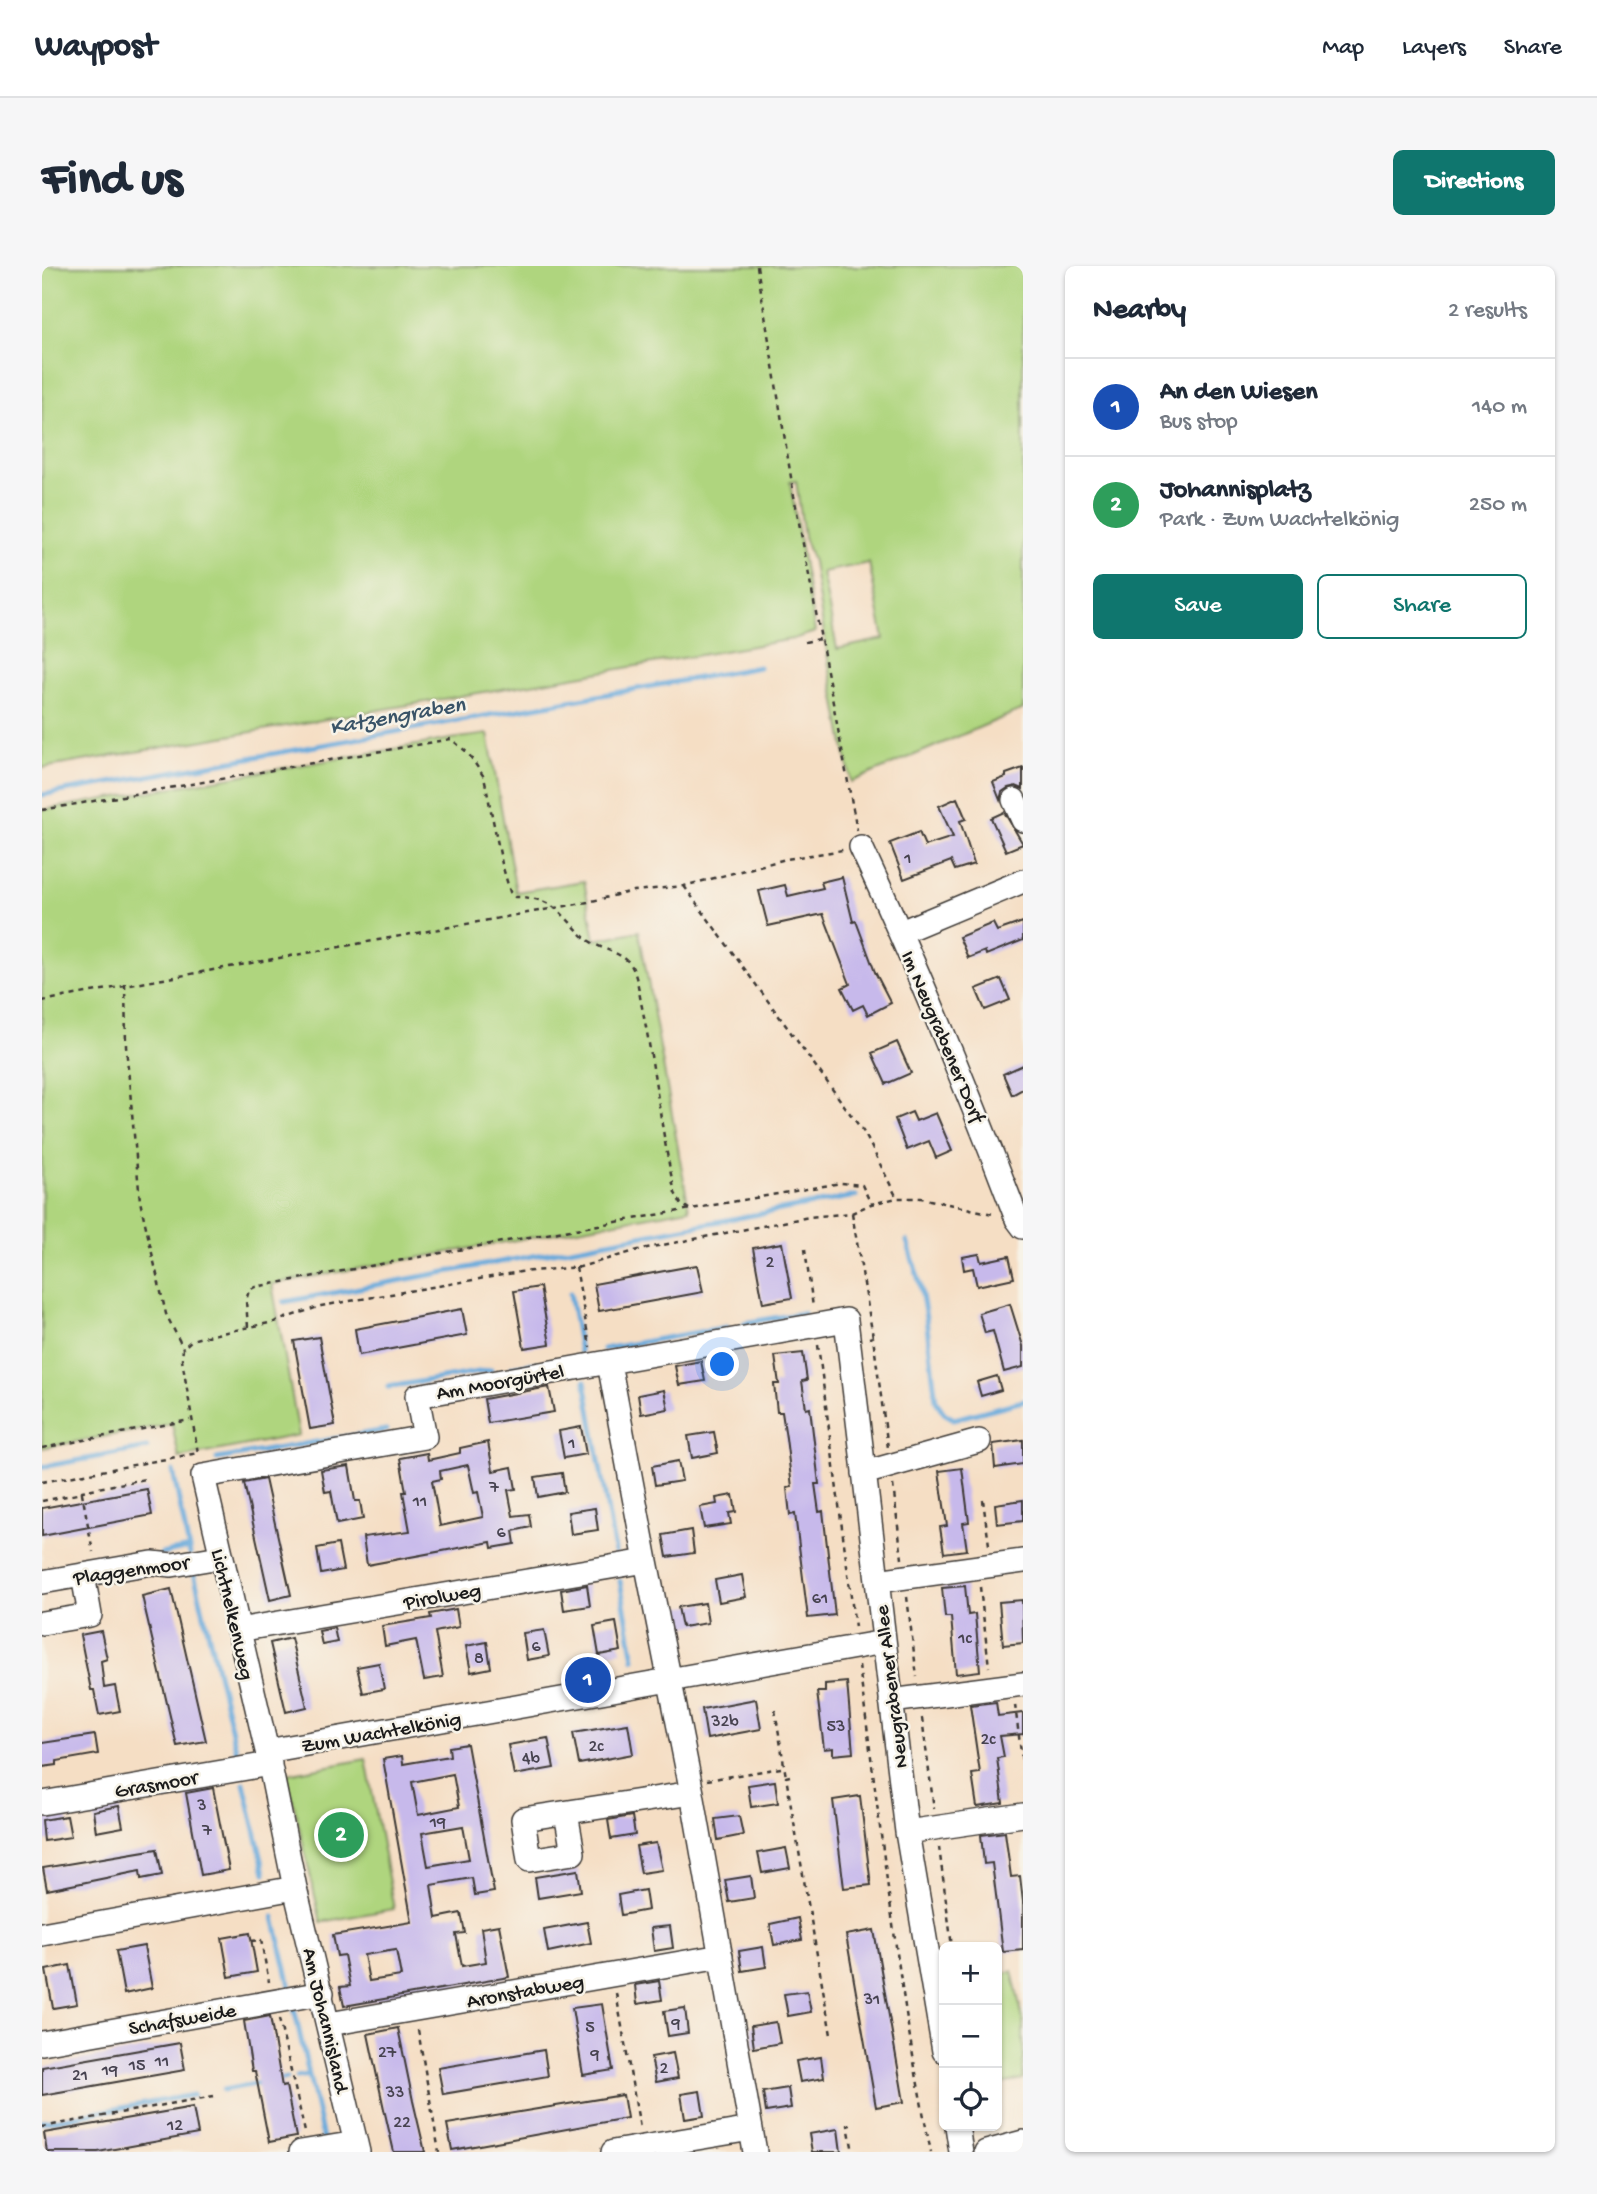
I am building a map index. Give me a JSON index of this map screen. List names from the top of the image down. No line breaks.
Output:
{"streets":{"street":["Im Neugrabener Dorf","Am Moorgürtel","Plaggenmoor","Pirolweg","Lichtnelkenweg","Neugrabener Allee","Zum Wachtelkönig","Grasmoor","Aronstabweg","Schafsweide","Am Johannisland"]},"crossings":[["Am Moorgürtel","Lichtnelkenweg"],["Am Moorgürtel","Neugrabener Allee"],["Plaggenmoor","Lichtnelkenweg"],["Pirolweg","Lichtnelkenweg"],["Lichtnelkenweg","Zum Wachtelkönig"],["Lichtnelkenweg","Grasmoor"],["Neugrabener Allee","Zum Wachtelkönig"],["Zum Wachtelkönig","Grasmoor"],["Aronstabweg","Am Johannisland"],["Schafsweide","Am Johannisland"]],"water":["Katzengraben"],"house_numbers":["1","2","1","7","11","6","61","1c","6","8","32b","53","2c","2c","4b","3","19","7","31","9","5","27","9","11","15","2","19","21","33","22","12"],"page":{"header":"Waypost","nav":["Map","Layers","Share"],"buttons":["Directions",["Save","Share"]],"title":"Find us","heading":["Nearby","2 results"],"list":[{"mark":"1","name":"An den Wiesen","note":"Bus stop","value":"140 m"},{"mark":"2","name":"Johannisplatz","note":"Park · Zum Wachtelkönig","value":"250 m"}],"pins":["1","2"],"map_buttons":["+","−"]}}
